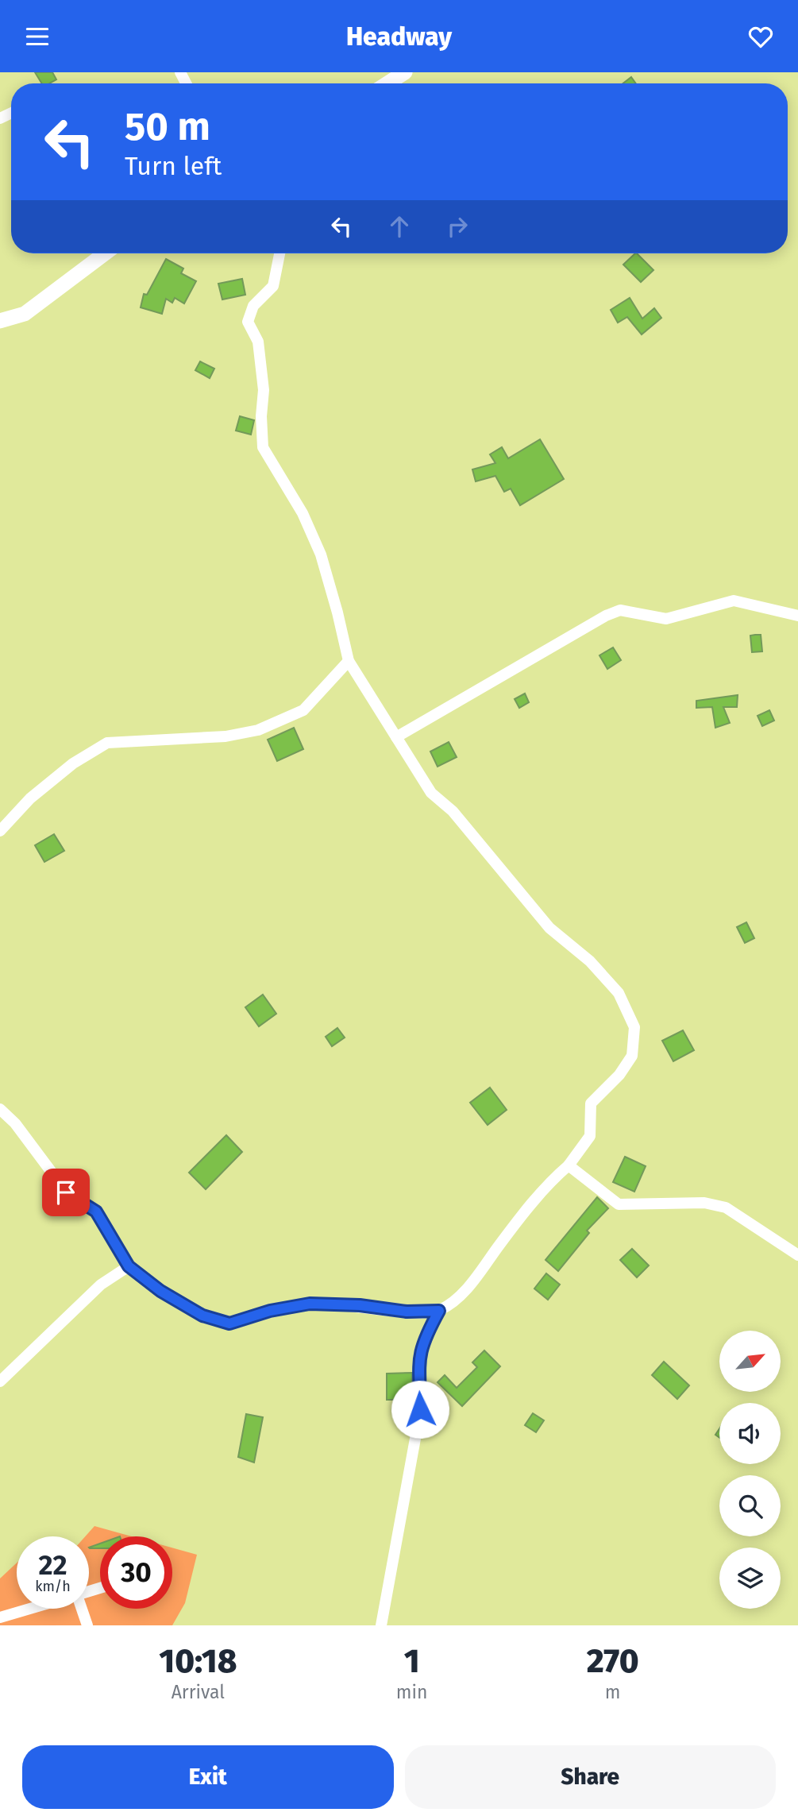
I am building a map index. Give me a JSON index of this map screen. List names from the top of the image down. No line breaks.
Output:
{"north":"top right","page":{"header":"Headway","turn":["50 m","Turn left"],"speed":"22 km/h","limit":"30","eta":["10:18","Arrival","1","min","270","m"],"buttons":["Exit","Share"]}}
